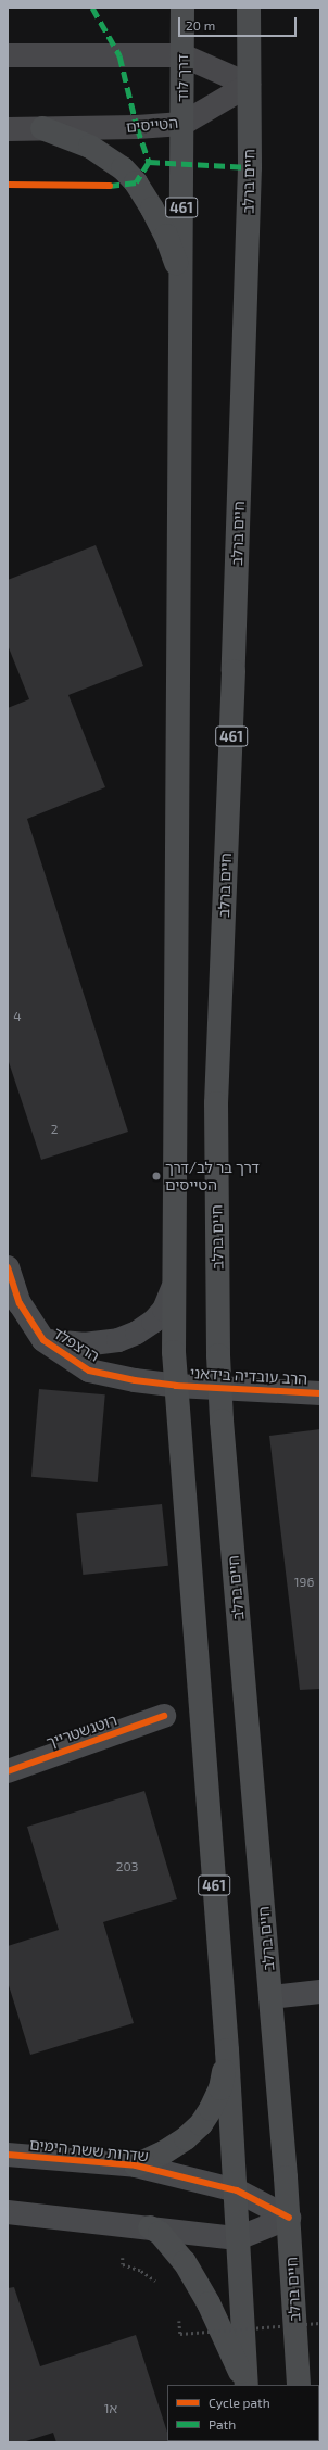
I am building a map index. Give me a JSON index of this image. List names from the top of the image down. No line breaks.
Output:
{"streets":{"main road":["דרך לוד","הטייסים","חיים ברלב","461"],"street":["הרצפלד","הרב עובדיה בידאני","רוטנשטרייך","שדרות ששת הימים"]},"crossings":[["דרך לוד","הטייסים"],["דרך לוד","461"],["הטייסים","חיים ברלב"],["הטייסים","461"],["חיים ברלב","461"],["חיים ברלב","הרב עובדיה בידאני"],["חיים ברלב","שדרות ששת הימים"],["461","הרצפלד"],["461","הרב עובדיה בידאני"],["461","שדרות ששת הימים"],["הרצפלד","הרב עובדיה בידאני"]],"places":["דרך בר לב/דרך הטייסים"],"house_numbers":["4","2","196","203","1א"],"legend":["Cycle path","Path"],"scale_bar":"20 m"}
